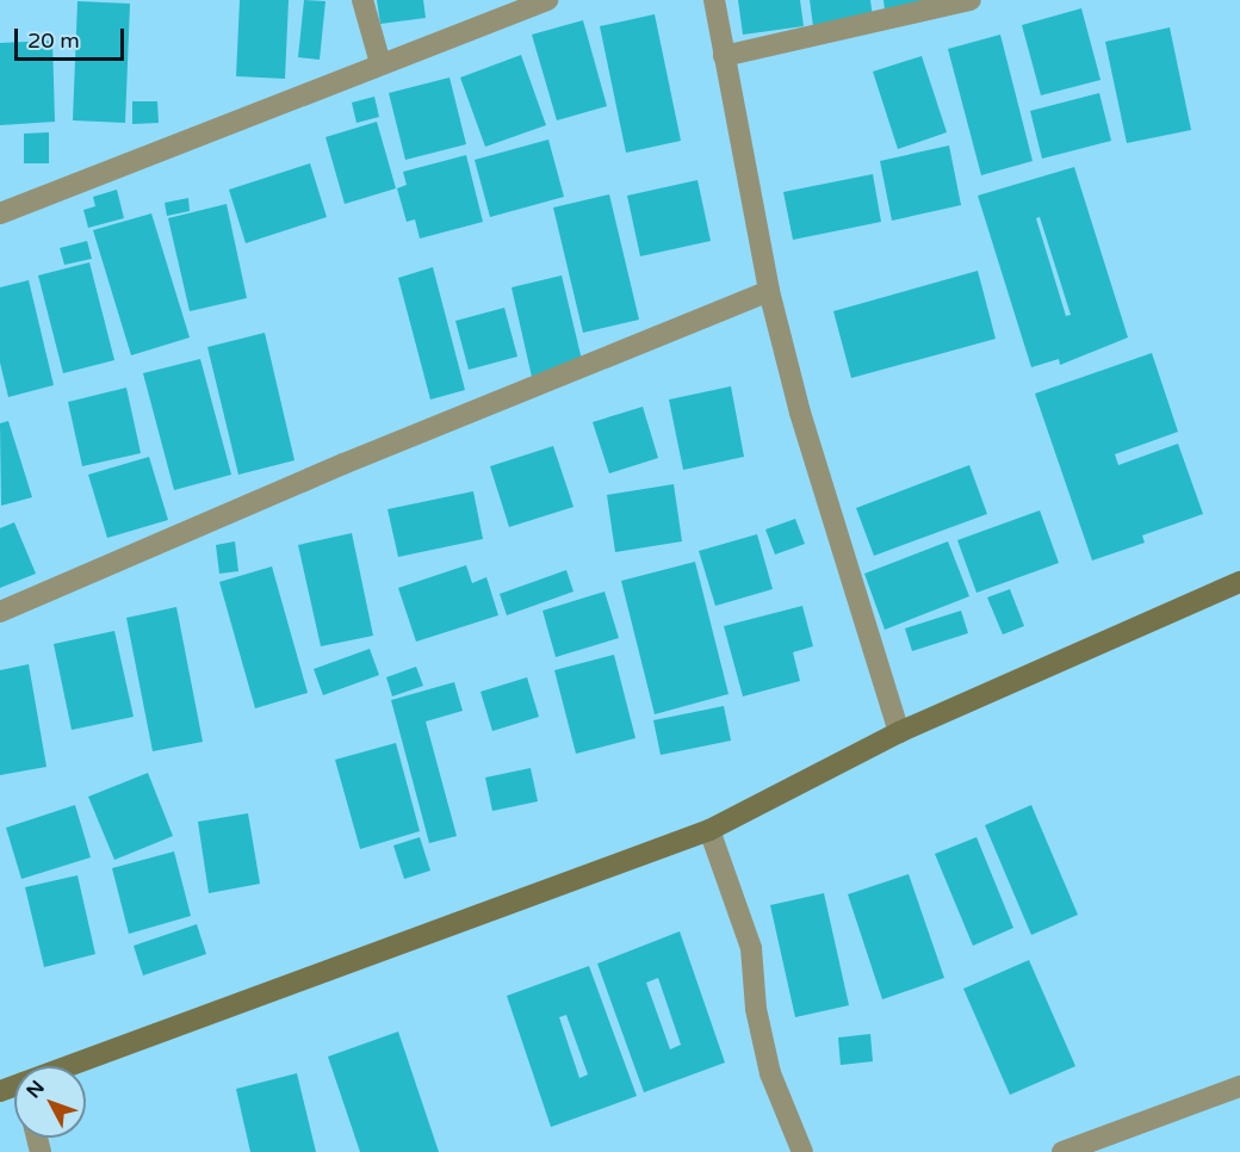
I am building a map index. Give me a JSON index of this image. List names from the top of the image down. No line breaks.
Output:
{"scale_bar":"20 m","north":"top left"}
